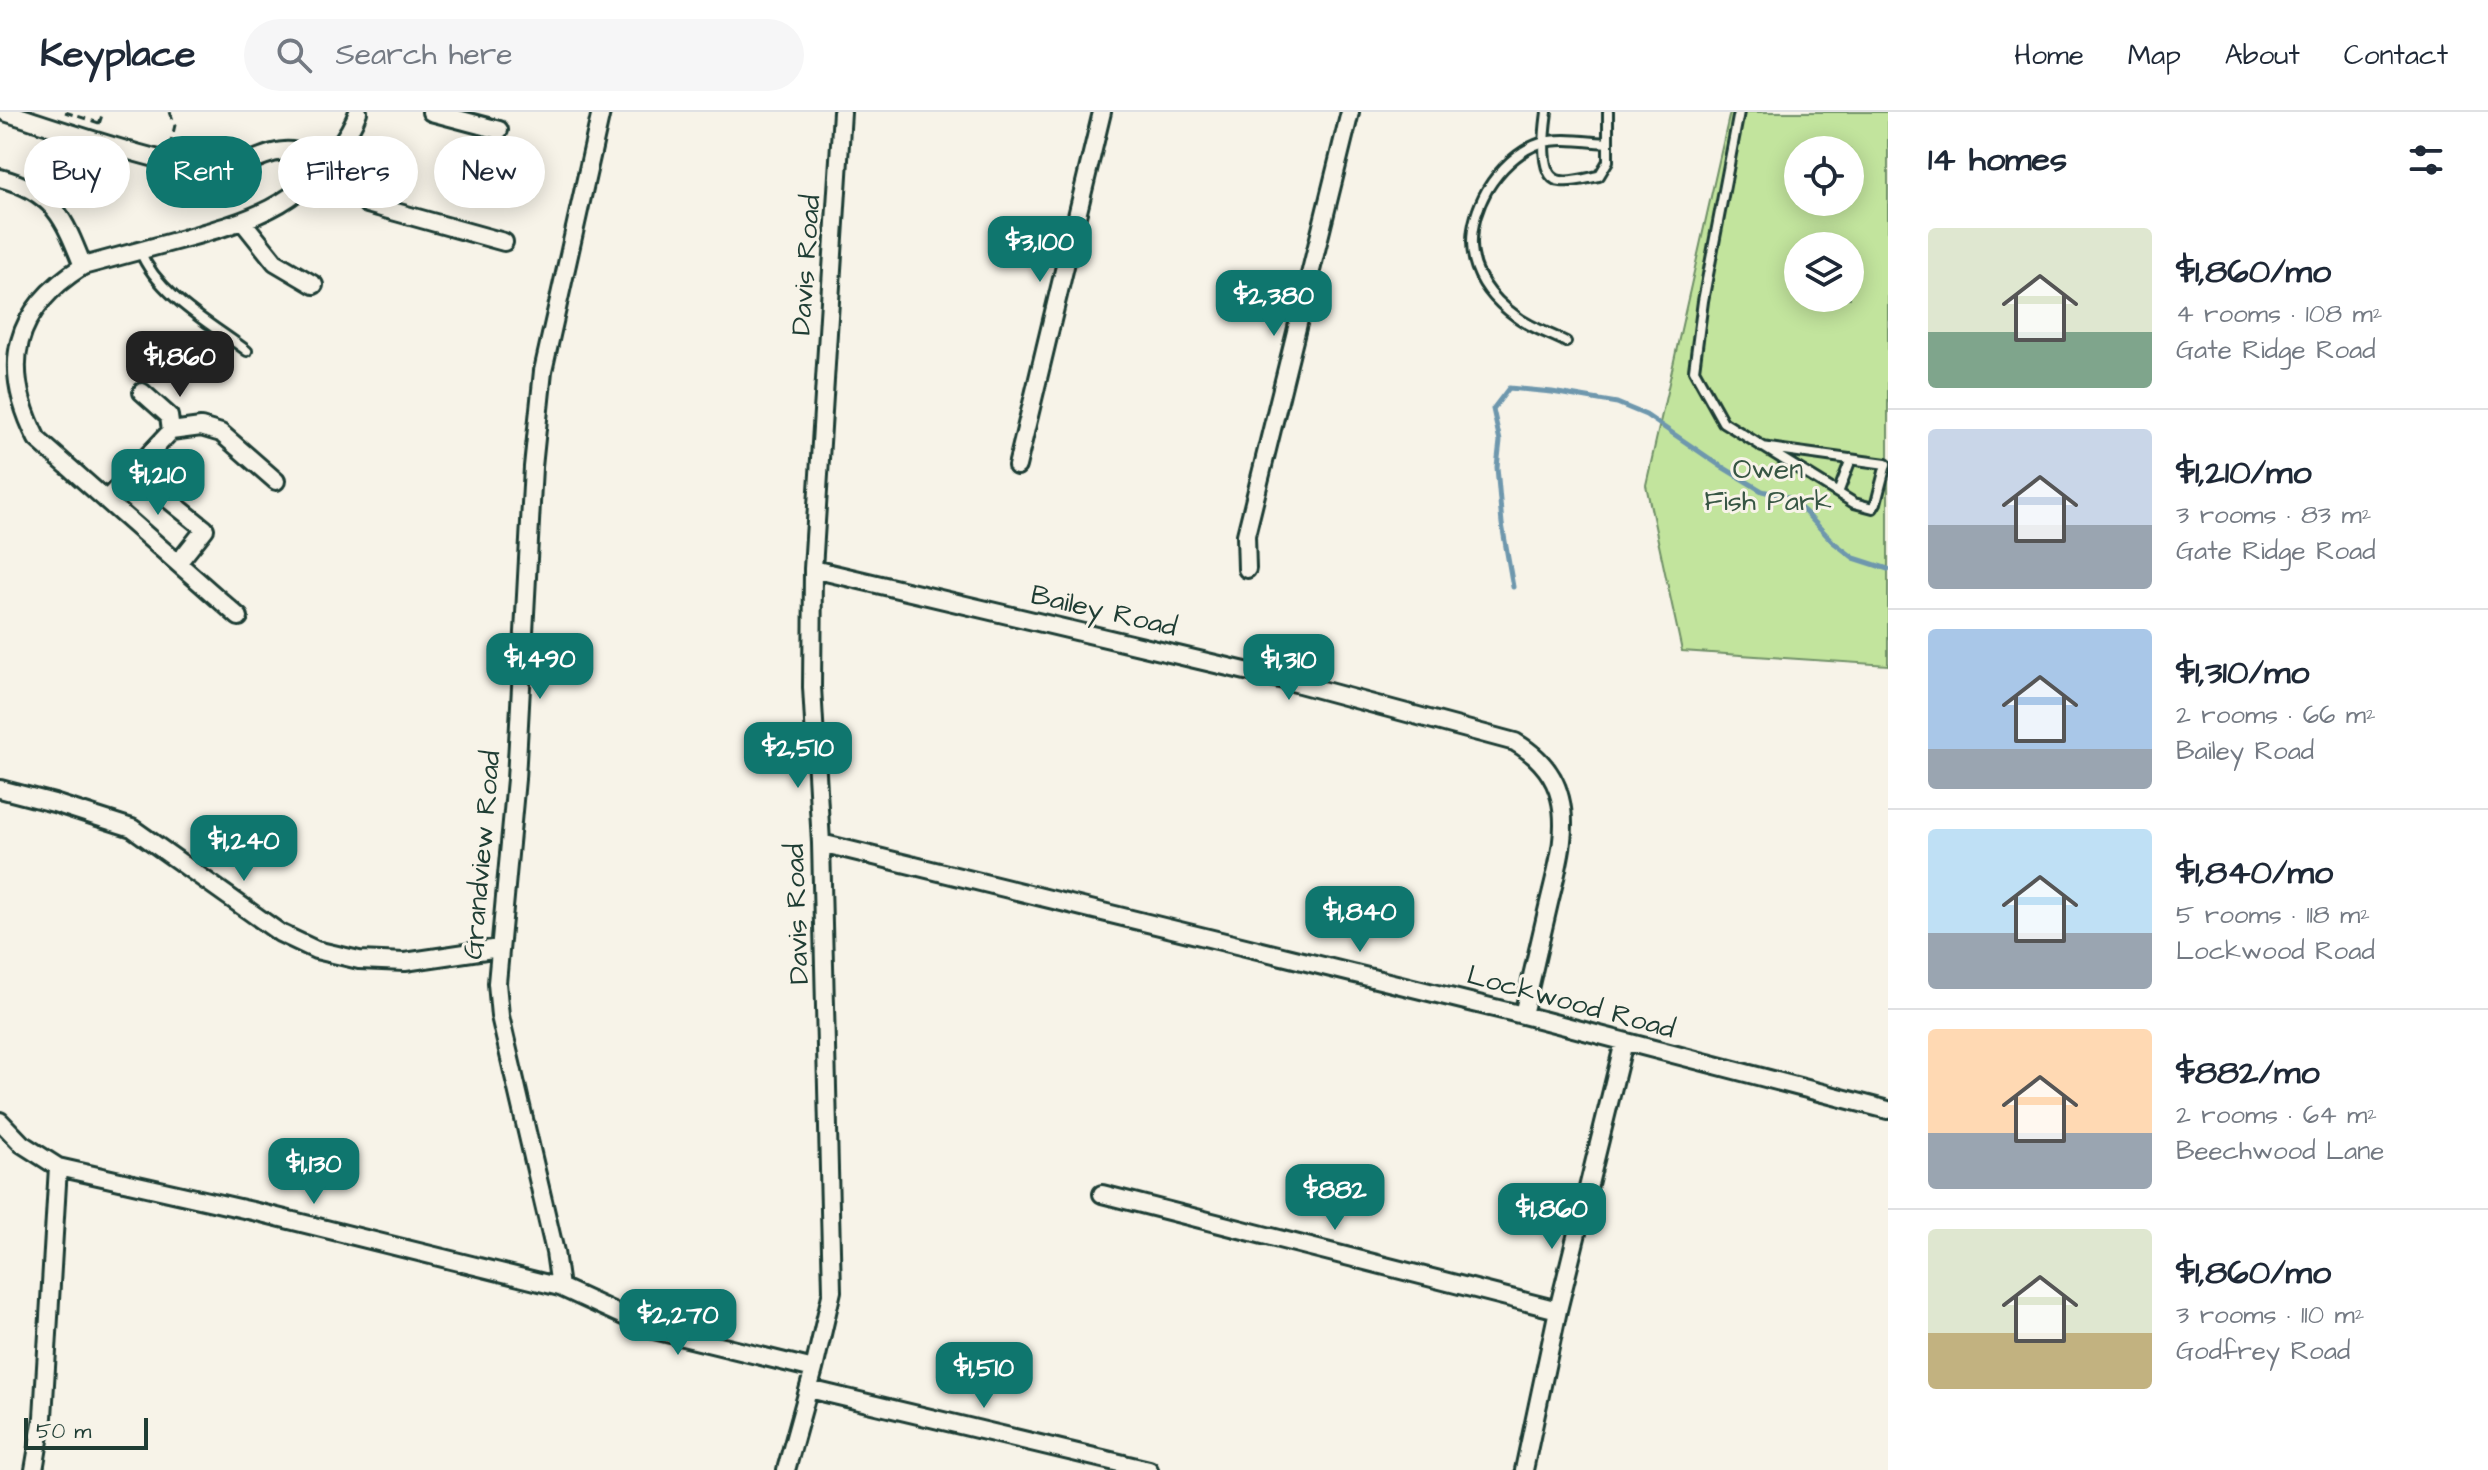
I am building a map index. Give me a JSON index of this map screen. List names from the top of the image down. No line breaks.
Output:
{"streets":{"street":["Davis Road","Bailey Road","Grandview Road","Lockwood Road"]},"crossings":[["Davis Road","Bailey Road"],["Davis Road","Lockwood Road"],["Bailey Road","Lockwood Road"]],"parks":["Owen Fish Park"],"scale_bar":"50 m","page":{"header":"Keyplace","search":"Search here","nav":["Home","Map","About","Contact"],"heading":"14 homes","chip":["Buy","Rent","Filters","New"],"list":[{"name":"$1,860/mo","note":"4 rooms · 108 m² · Gate Ridge Road"},{"name":"$1,210/mo","note":"3 rooms · 83 m² · Gate Ridge Road"},{"name":"$1,310/mo","note":"2 rooms · 66 m² · Bailey Road"},{"name":"$1,840/mo","note":"5 rooms · 118 m² · Lockwood Road"},{"name":"$882/mo","note":"2 rooms · 64 m² · Beechwood Lane"},{"name":"$1,860/mo","note":"3 rooms · 110 m² · Godfrey Road"}],"price":["$3,100","$2,380","$1,860","$1,210","$1,490","$1,310","$2,510","$1,240","$1,840","$1,130","$882","$1,860","$2,270","$1,510"],"scale":"50 m"}}
